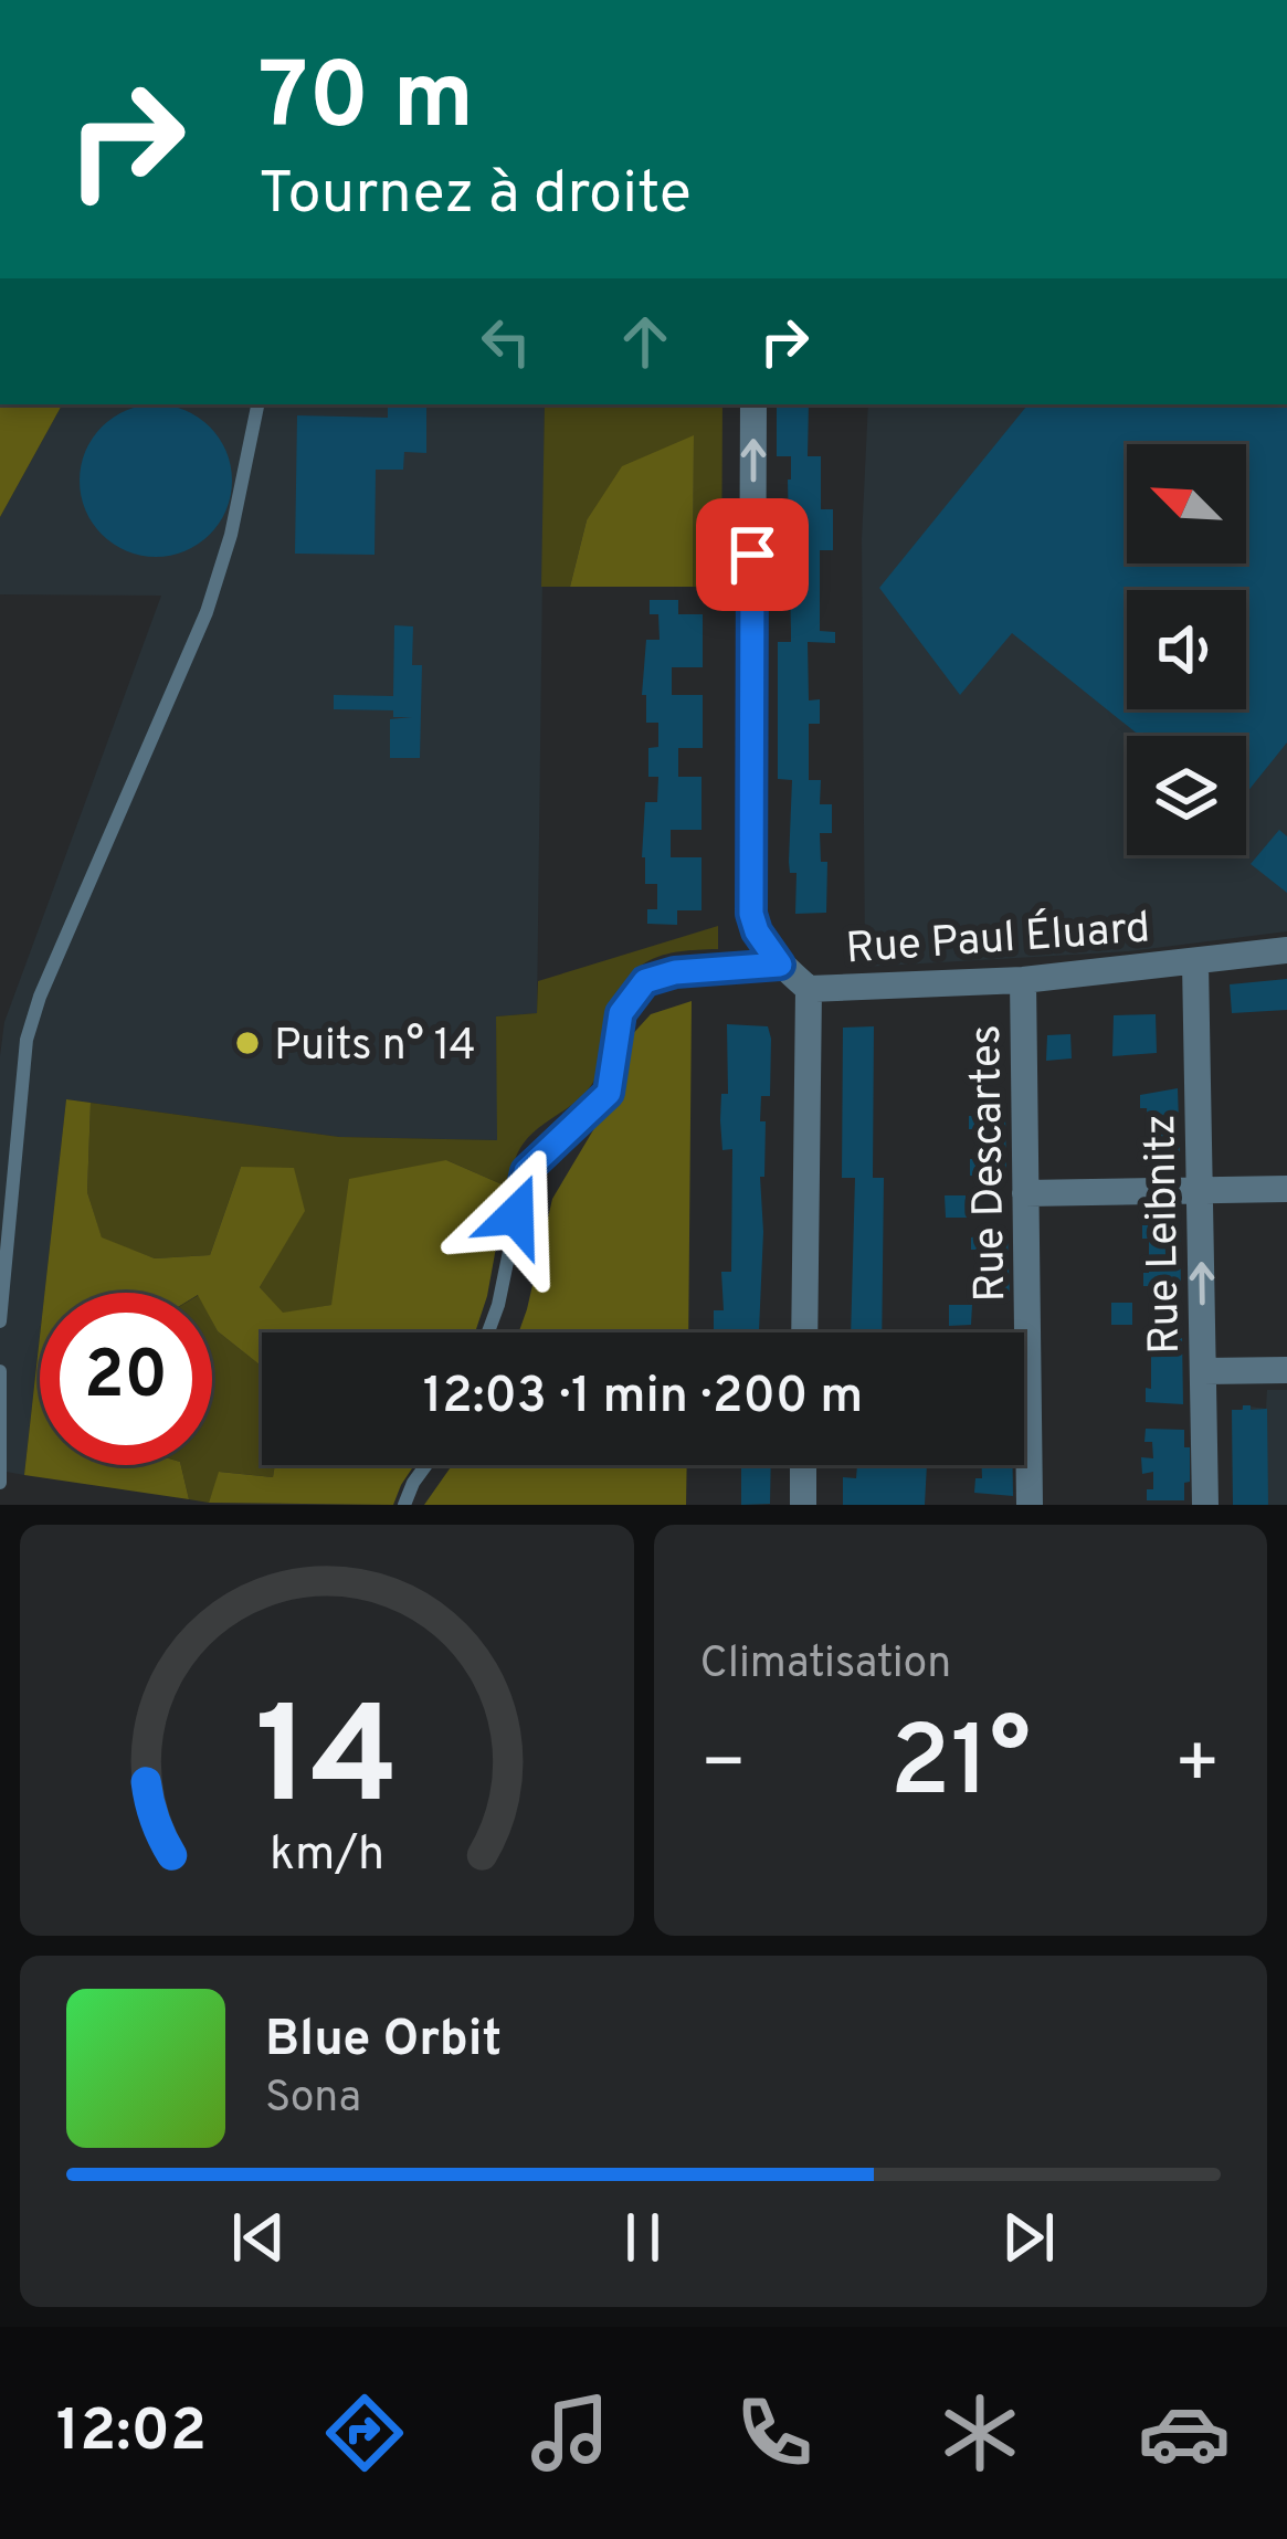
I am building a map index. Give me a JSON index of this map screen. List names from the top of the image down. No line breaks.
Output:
{"streets":{"street":["Rue Paul Éluard","Rue Descartes","Rue Leibnitz"]},"crossings":[["Rue Paul Éluard","Rue Descartes"],["Rue Paul Éluard","Rue Leibnitz"]],"one_way":["Rue Paul Éluard"],"places":["Puits n° 14"],"north":"top left","page":{"turn":["70 m","Tournez à droite"],"limit":"20","trip":"12:03 · 1 min · 200 m","tile":"Climatisation","heat":["−","21°","+"],"song":["Blue Orbit","Sona"],"tabs":"12:02","gauge":["14","km/h"]}}
